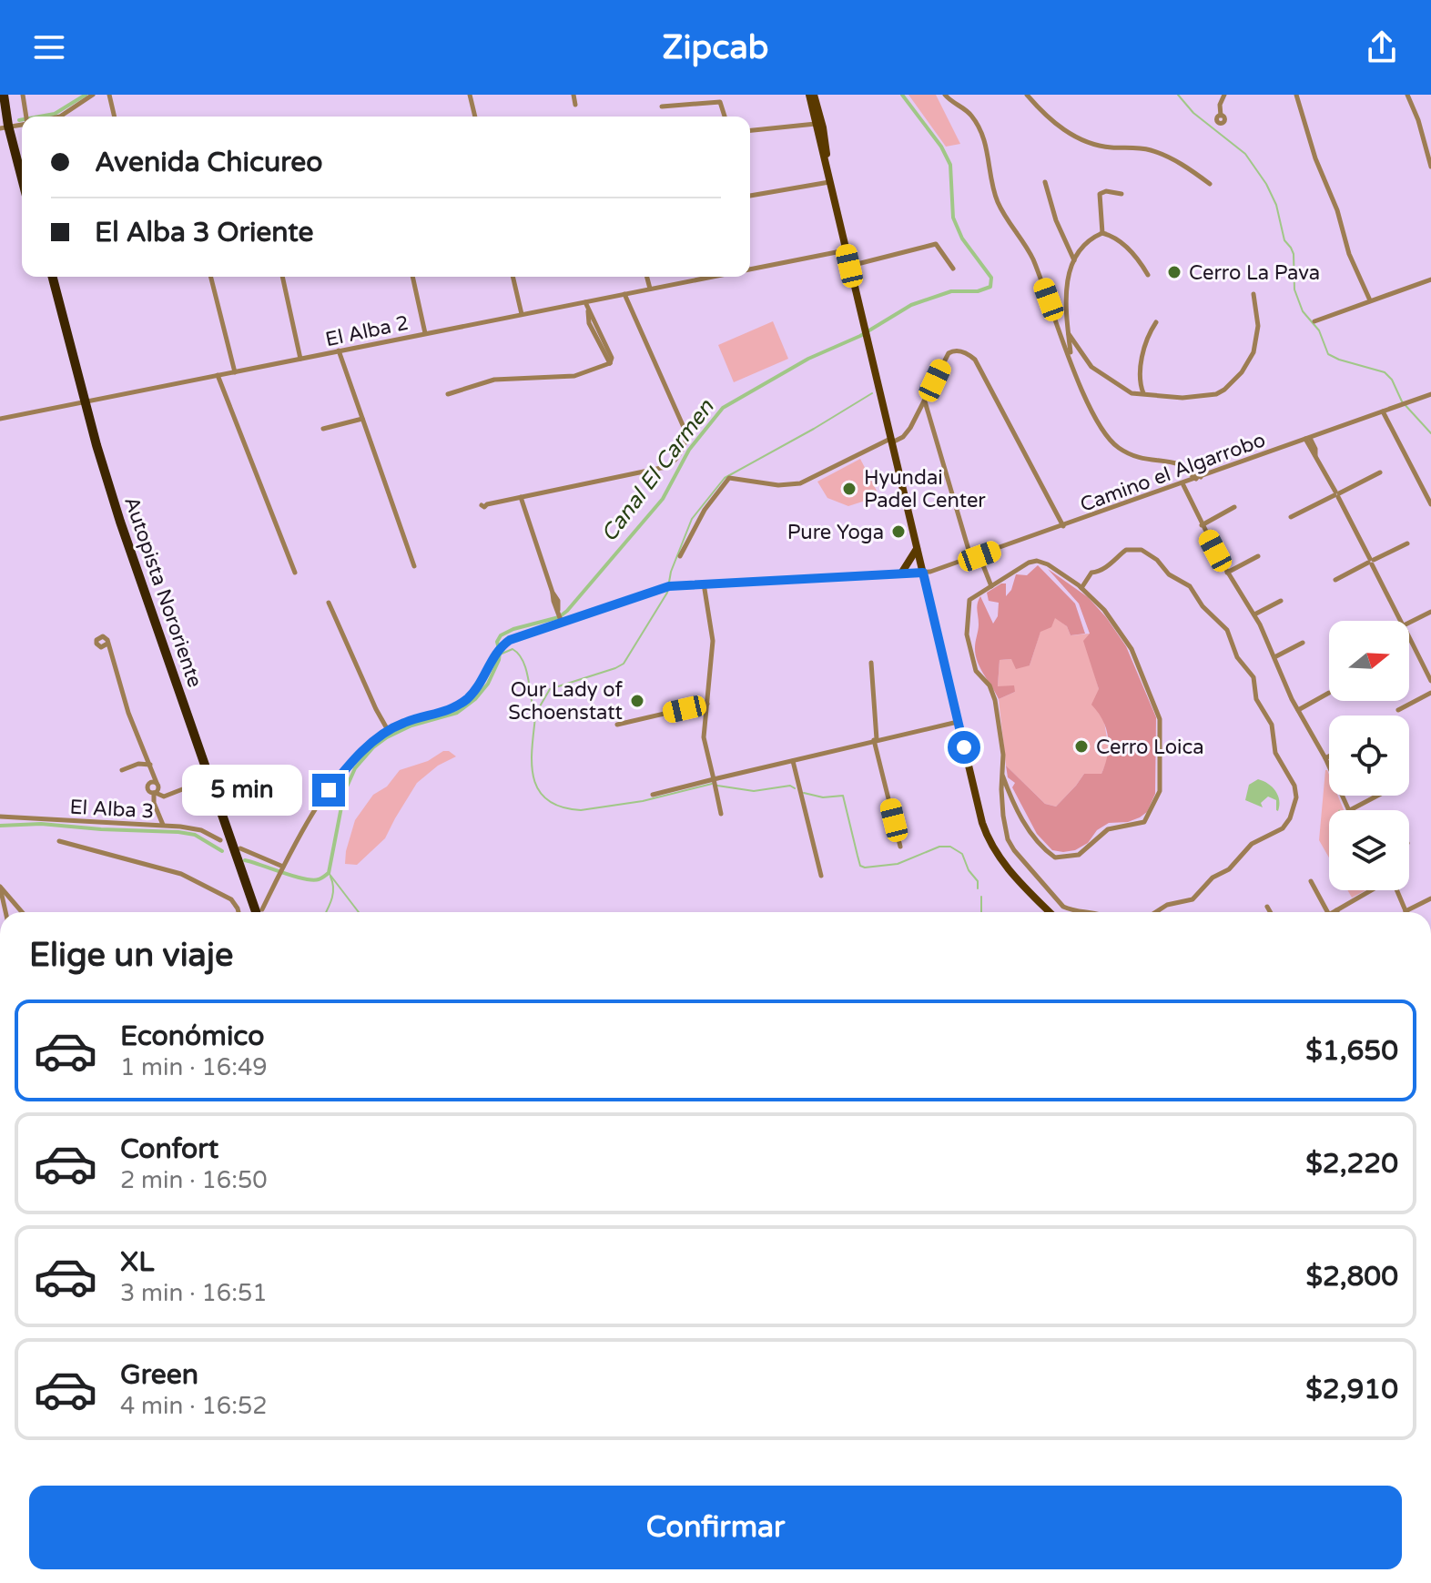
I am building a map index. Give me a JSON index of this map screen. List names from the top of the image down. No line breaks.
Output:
{"streets":{"highway":["Autopista Nororiente"],"street":["El Alba 2","Camino el Algarrobo","El Alba 3"]},"water":["Canal El Carmen"],"places":["Cerro La Pava","Hyundai Padel Center","Pure Yoga","Our Lady of Schoenstatt","Cerro Loica"],"north":"right","page":{"header":"Zipcab","banner":["Avenida Chicureo","El Alba 3 Oriente"],"bubble":"5 min","heading":"Elige un viaje","list":[{"name":"Económico","note":"1 min · 16:49","value":"$1,650"},{"name":"Confort","note":"2 min · 16:50","value":"$2,220"},{"name":"XL","note":"3 min · 16:51","value":"$2,800"},{"name":"Green","note":"4 min · 16:52","value":"$2,910"}],"buttons":"Confirmar"}}
